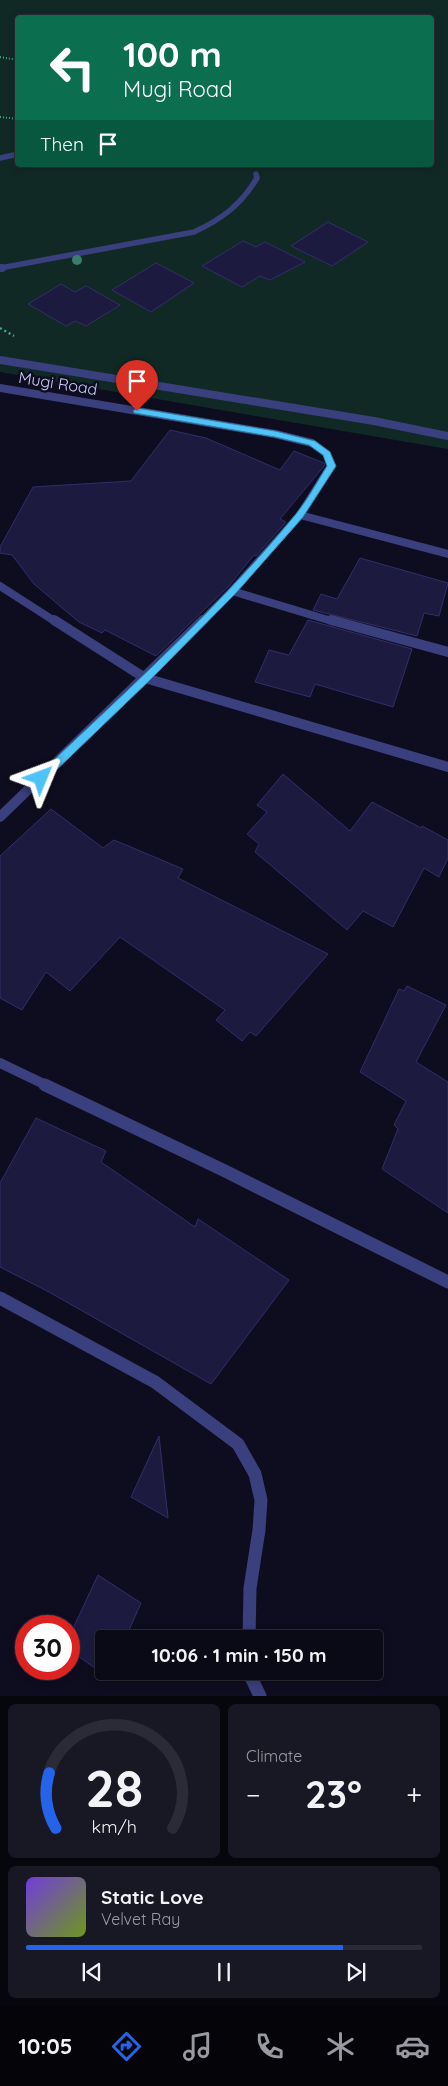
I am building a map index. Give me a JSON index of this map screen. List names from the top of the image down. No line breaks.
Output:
{"streets":{"street":["Mugi Road"]},"page":{"turn":["100 m","Mugi Road"],"then":"Then","limit":"30","trip":"10:06 · 1 min · 150 m","tile":"Climate","heat":["−","23°","+"],"song":["Static Love","Velvet Ray"],"tabs":"10:05","gauge":["28","km/h"]}}
